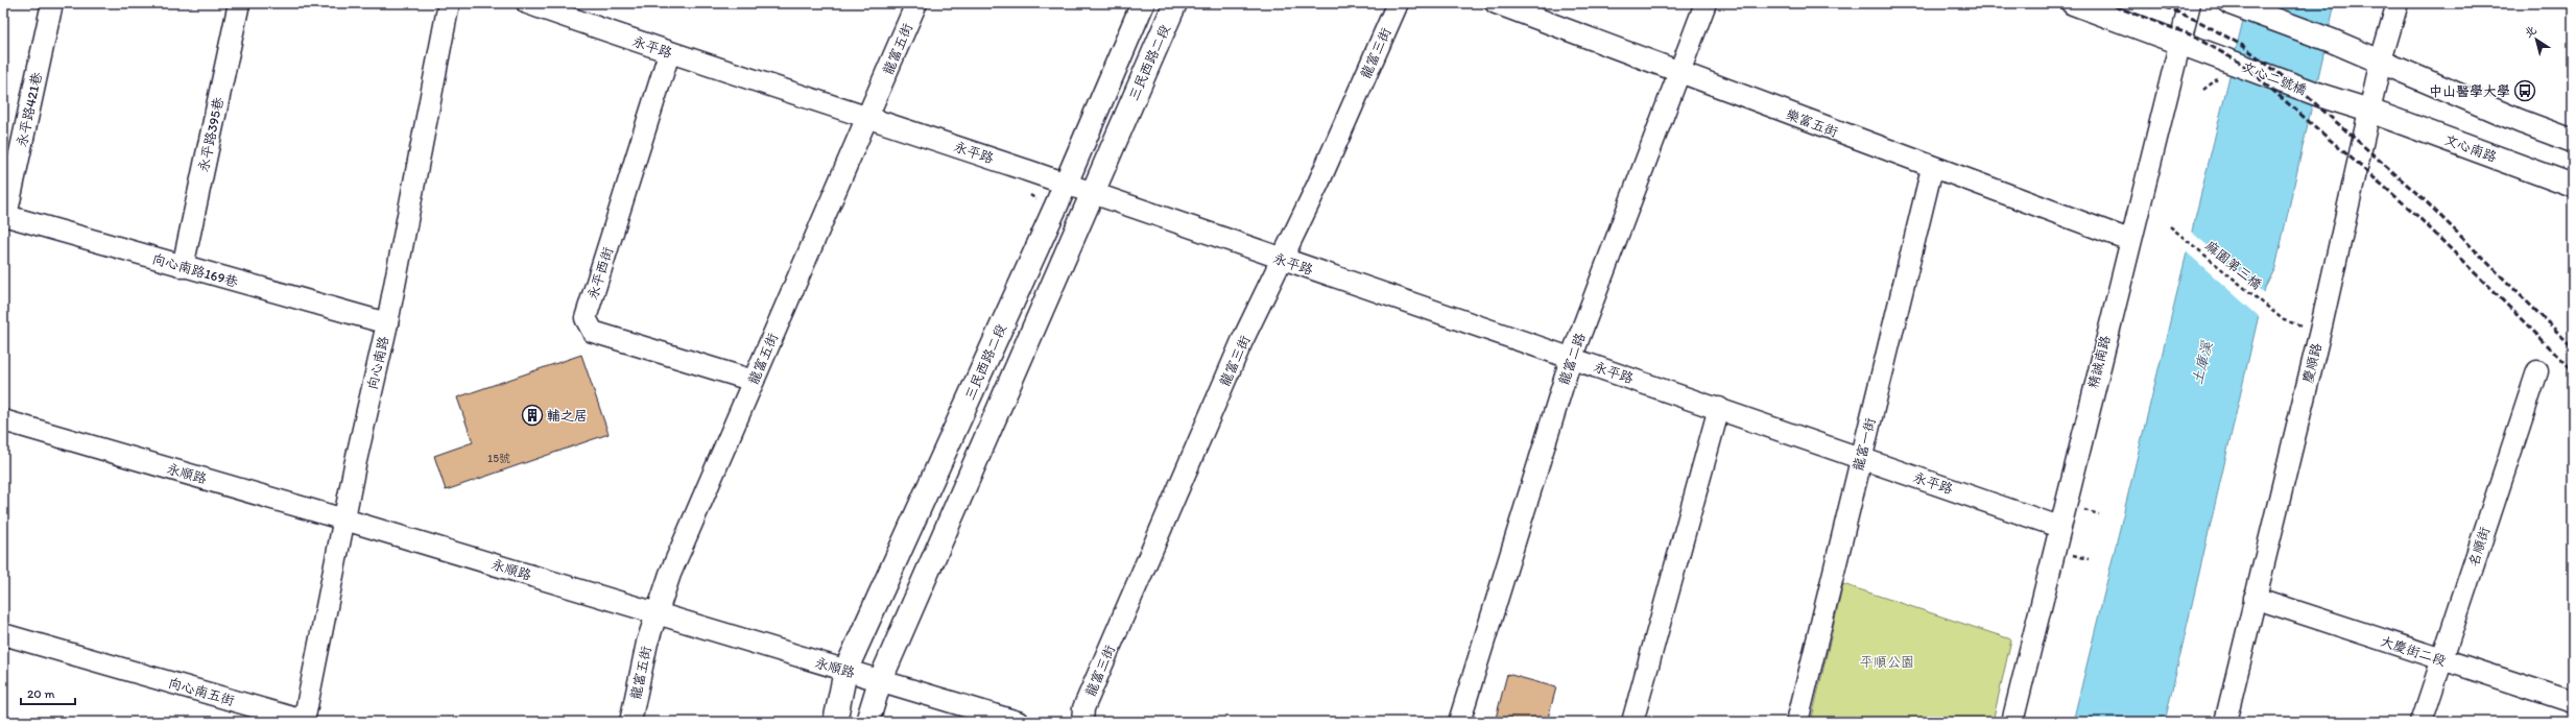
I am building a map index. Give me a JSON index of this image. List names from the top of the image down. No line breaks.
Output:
{"streets":{"street":["永平路","龍富五街","龍富三街","三民西路二段","文心二號橋","永平路421巷","樂富五街","永平路395巷","文心南路","向心南路169巷","永平西街","龍富二路","精誠南路","向心南路","慶順路","龍富一街","永順路","名順街","大慶街二段","向心南五街"],"path":["麻園第三橋"]},"crossings":[["永平路","龍富五街"],["永平路","龍富三街"],["永平路","三民西路二段"],["永平路","永平西街"],["永平路","龍富二路"],["永平路","精誠南路"],["永平路","龍富一街"],["龍富五街","永平西街"],["龍富五街","永順路"],["三民西路二段","永順路"],["文心二號橋","文心南路"],["文心二號橋","精誠南路"],["文心二號橋","慶順路"],["永平路421巷","向心南路169巷"],["樂富五街","龍富二路"],["樂富五街","精誠南路"],["樂富五街","龍富一街"],["永平路395巷","向心南路169巷"],["文心南路","慶順路"],["向心南路169巷","向心南路"],["向心南路","永順路"],["向心南路","向心南五街"],["慶順路","大慶街二段"],["名順街","大慶街二段"]],"water":["土庫溪"],"parks":["平順公園"],"places":{"bus stop":["中山醫學大學"],"building":["輔之居"]},"house_numbers":["15號"],"scale_bar":"20 m","north":"top left"}
